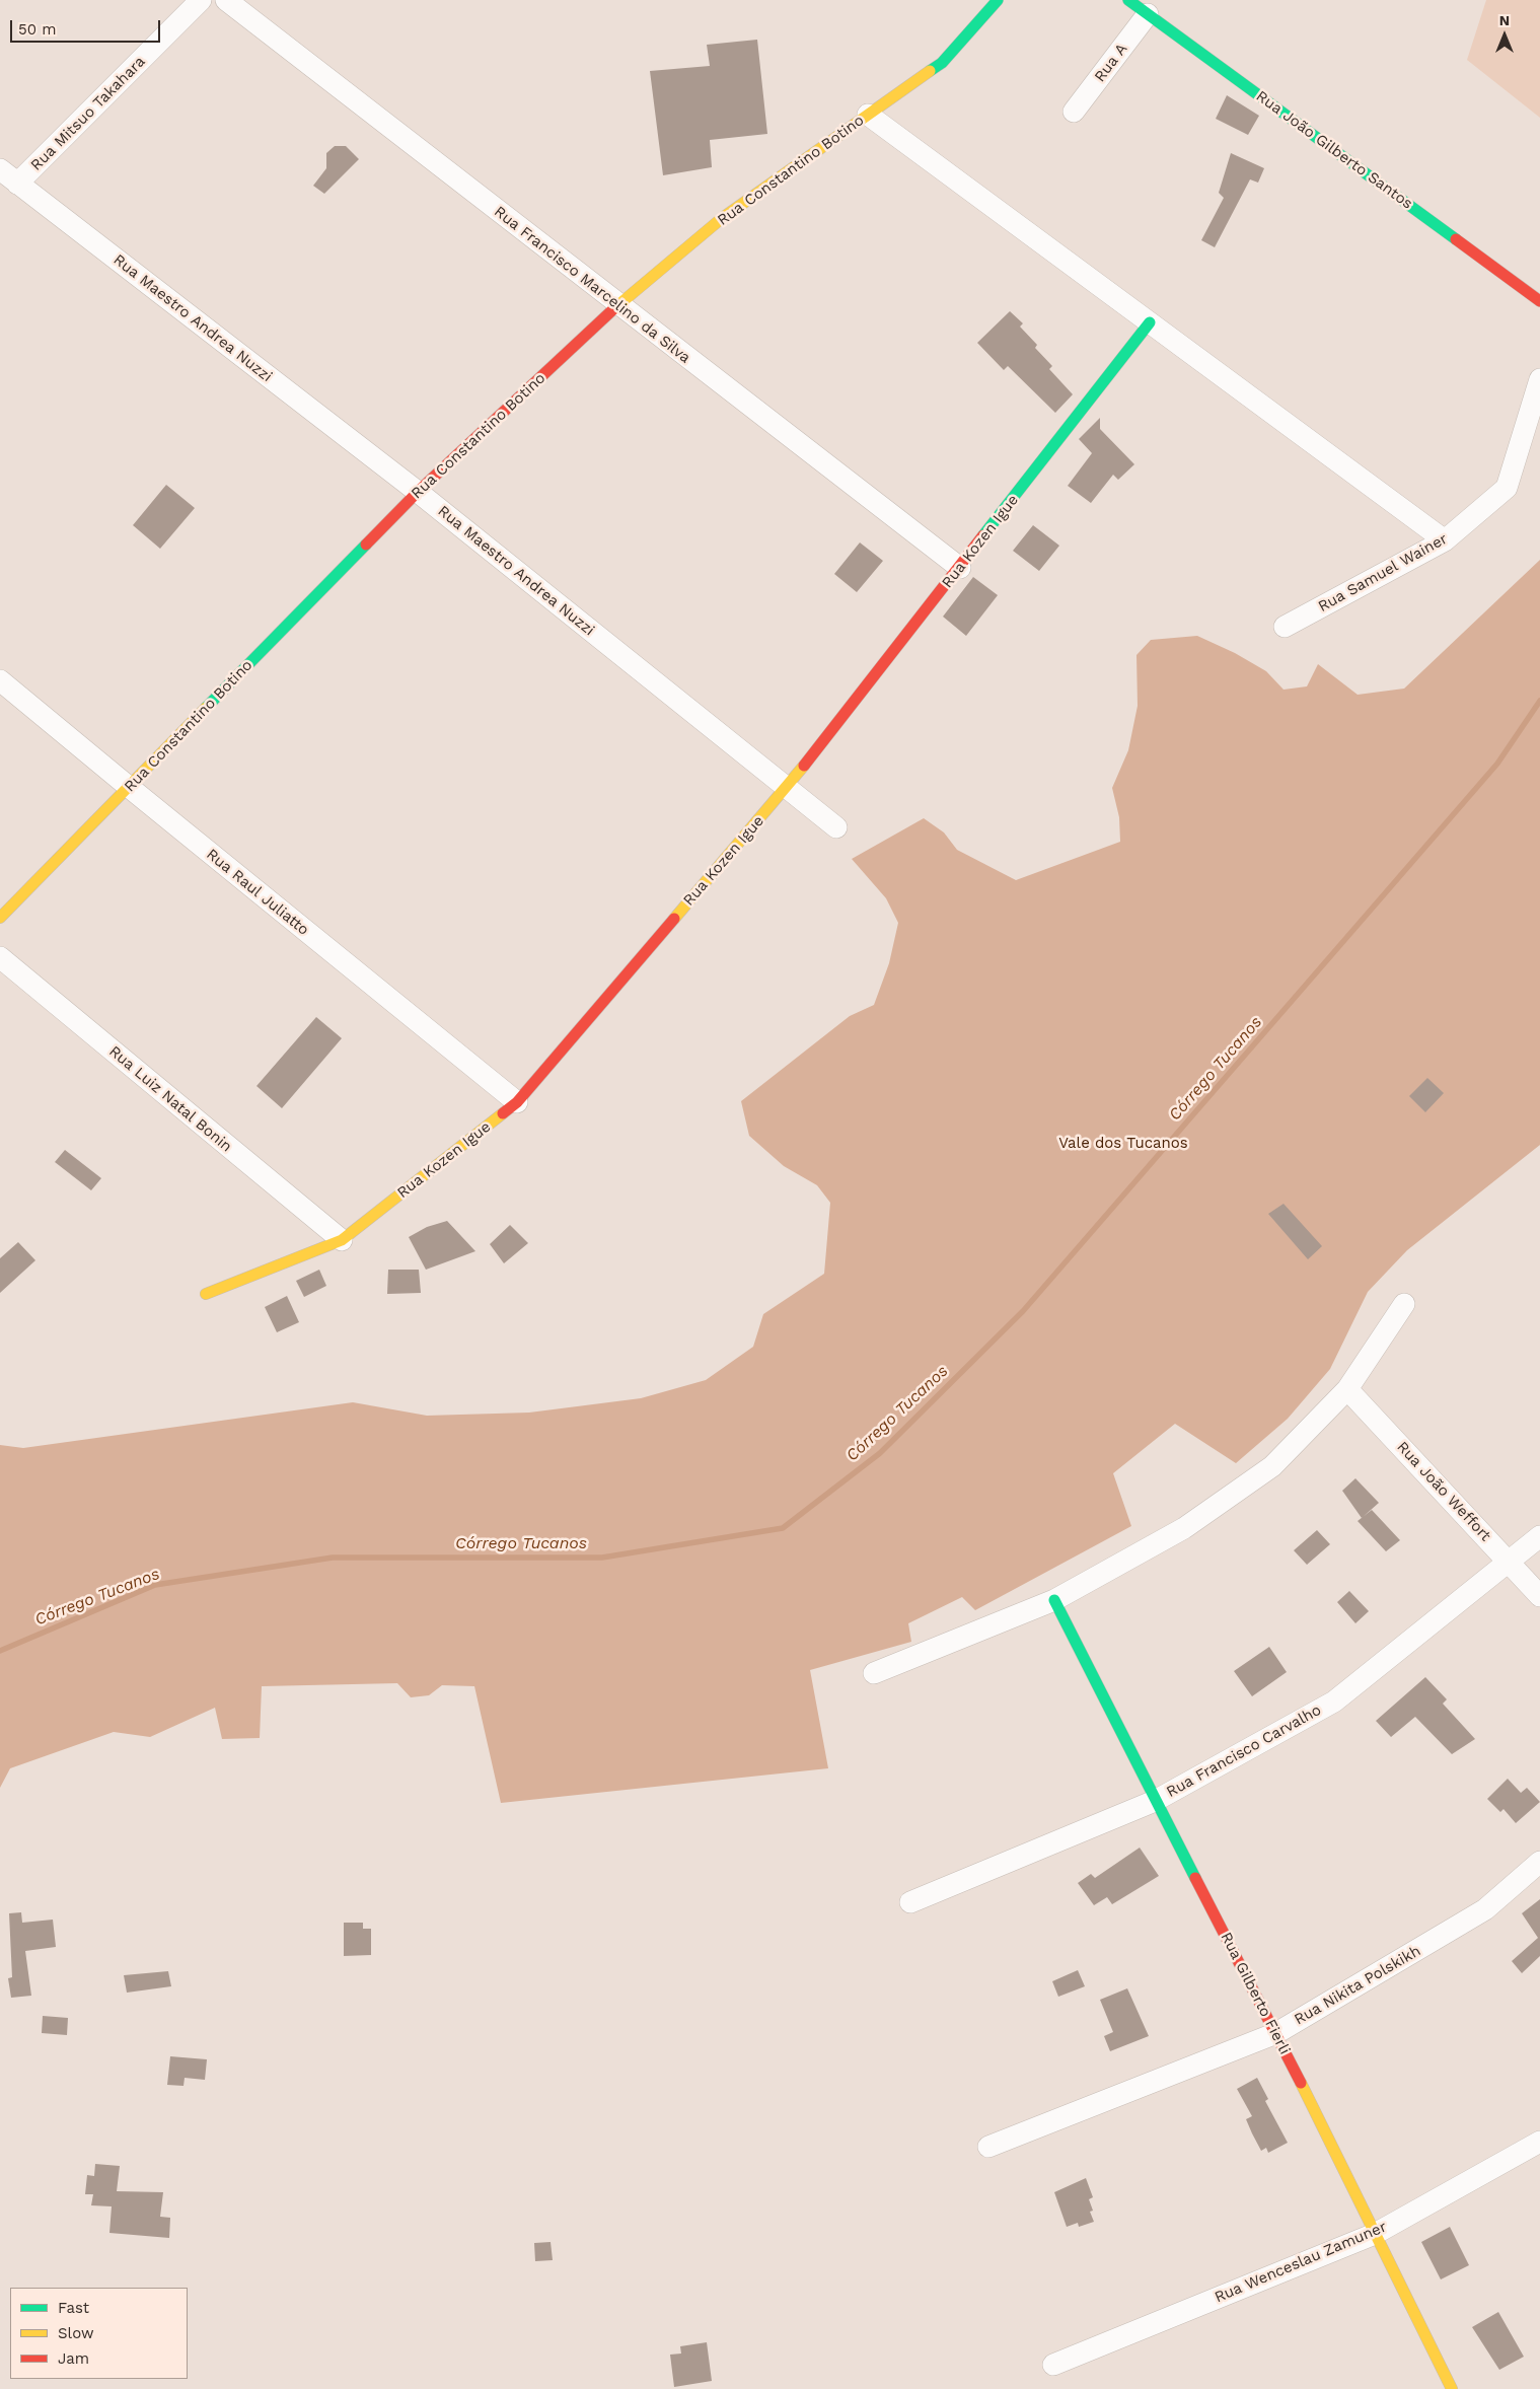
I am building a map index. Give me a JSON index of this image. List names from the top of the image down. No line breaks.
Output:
{"streets":{"street":["Rua A","Rua Mitsuo Takahara","Rua João Gilberto Santos","Rua Constantino Botino","Rua Francisco Marcelino da Silva","Rua Maestro Andrea Nuzzi","Rua Kozen Igue","Rua Samuel Wainer","Rua Raul Juliatto","Rua Luiz Natal Bonin","Rua João Weffort","Rua Francisco Carvalho","Rua Nikita Polskikh","Rua Gilberto Fierli","Rua Wenceslau Zamuner"]},"crossings":[["Rua A","Rua João Gilberto Santos"],["Rua Mitsuo Takahara","Rua Maestro Andrea Nuzzi"],["Rua Constantino Botino","Rua Francisco Marcelino da Silva"],["Rua Constantino Botino","Rua Maestro Andrea Nuzzi"],["Rua Constantino Botino","Rua Raul Juliatto"],["Rua Francisco Marcelino da Silva","Rua Kozen Igue"],["Rua Maestro Andrea Nuzzi","Rua Kozen Igue"],["Rua Kozen Igue","Rua Raul Juliatto"],["Rua Kozen Igue","Rua Luiz Natal Bonin"],["Rua João Weffort","Rua Francisco Carvalho"],["Rua Francisco Carvalho","Rua Gilberto Fierli"],["Rua Nikita Polskikh","Rua Gilberto Fierli"],["Rua Gilberto Fierli","Rua Wenceslau Zamuner"]],"water":["Córrego Tucanos"],"parks":["Vale dos Tucanos"],"legend":["Fast","Slow","Jam"],"scale_bar":"50 m","north":"top"}
